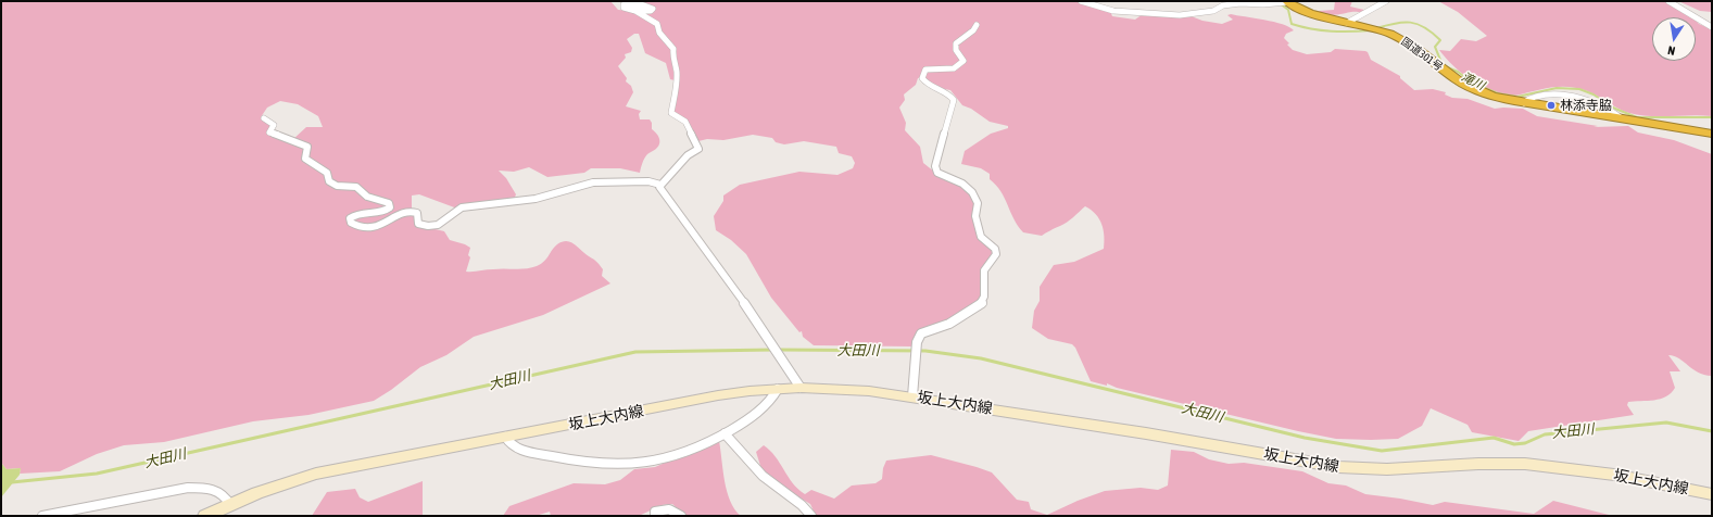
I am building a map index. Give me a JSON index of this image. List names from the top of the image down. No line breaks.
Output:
{"streets":{"highway":["国道301号"],"main road":["坂上大内線"]},"water":["滝川","大田川"],"places":["林添寺脇"],"north":"bottom"}
